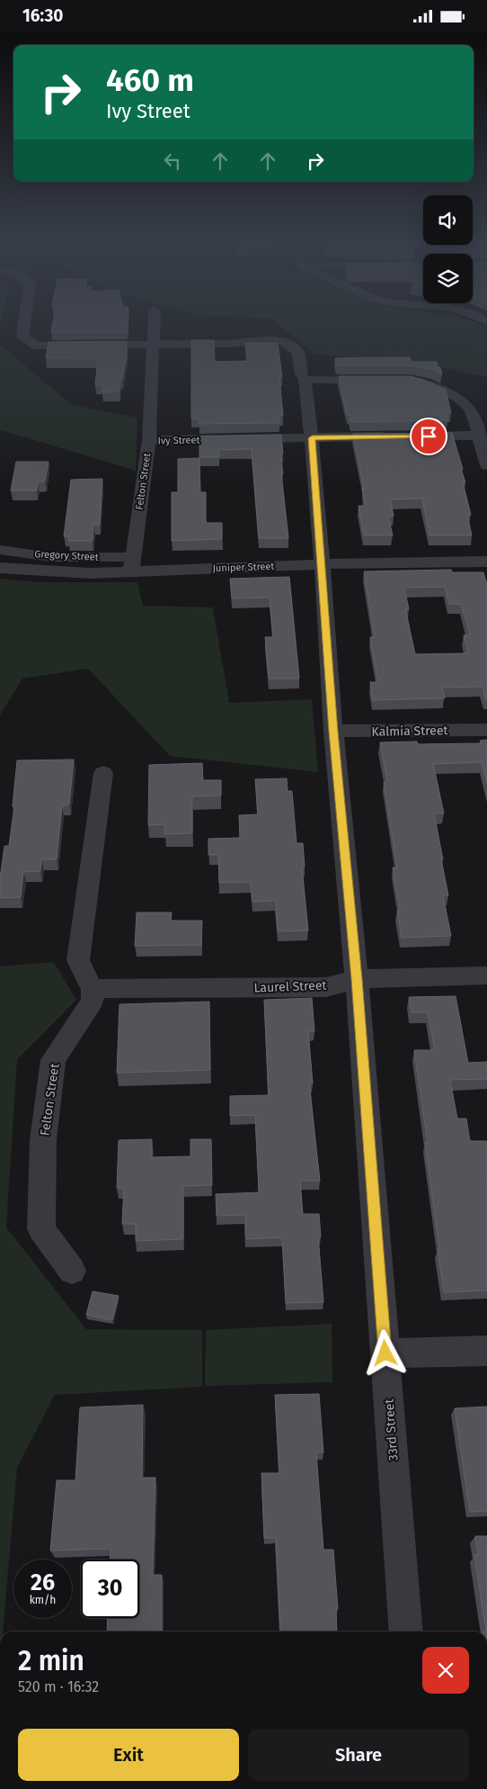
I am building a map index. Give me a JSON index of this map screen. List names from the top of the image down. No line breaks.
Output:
{"streets":{"street":["Ivy Street","Felton Street","Gregory Street","Juniper Street","Kalmia Street","Laurel Street","33rd Street"]},"crossings":[["Ivy Street","Felton Street"],["Ivy Street","33rd Street"],["Felton Street","Gregory Street"],["Felton Street","Juniper Street"],["Felton Street","Laurel Street"],["Felton Street","33rd Street"],["Gregory Street","Juniper Street"],["Juniper Street","33rd Street"],["Kalmia Street","33rd Street"],["Laurel Street","33rd Street"]],"page":{"status":"16:30","turn":["460 m","Ivy Street"],"speed":"26 km/h","limit":"30","heading":["2 min","520 m · 16:32"],"buttons":["Exit","Share"]}}
